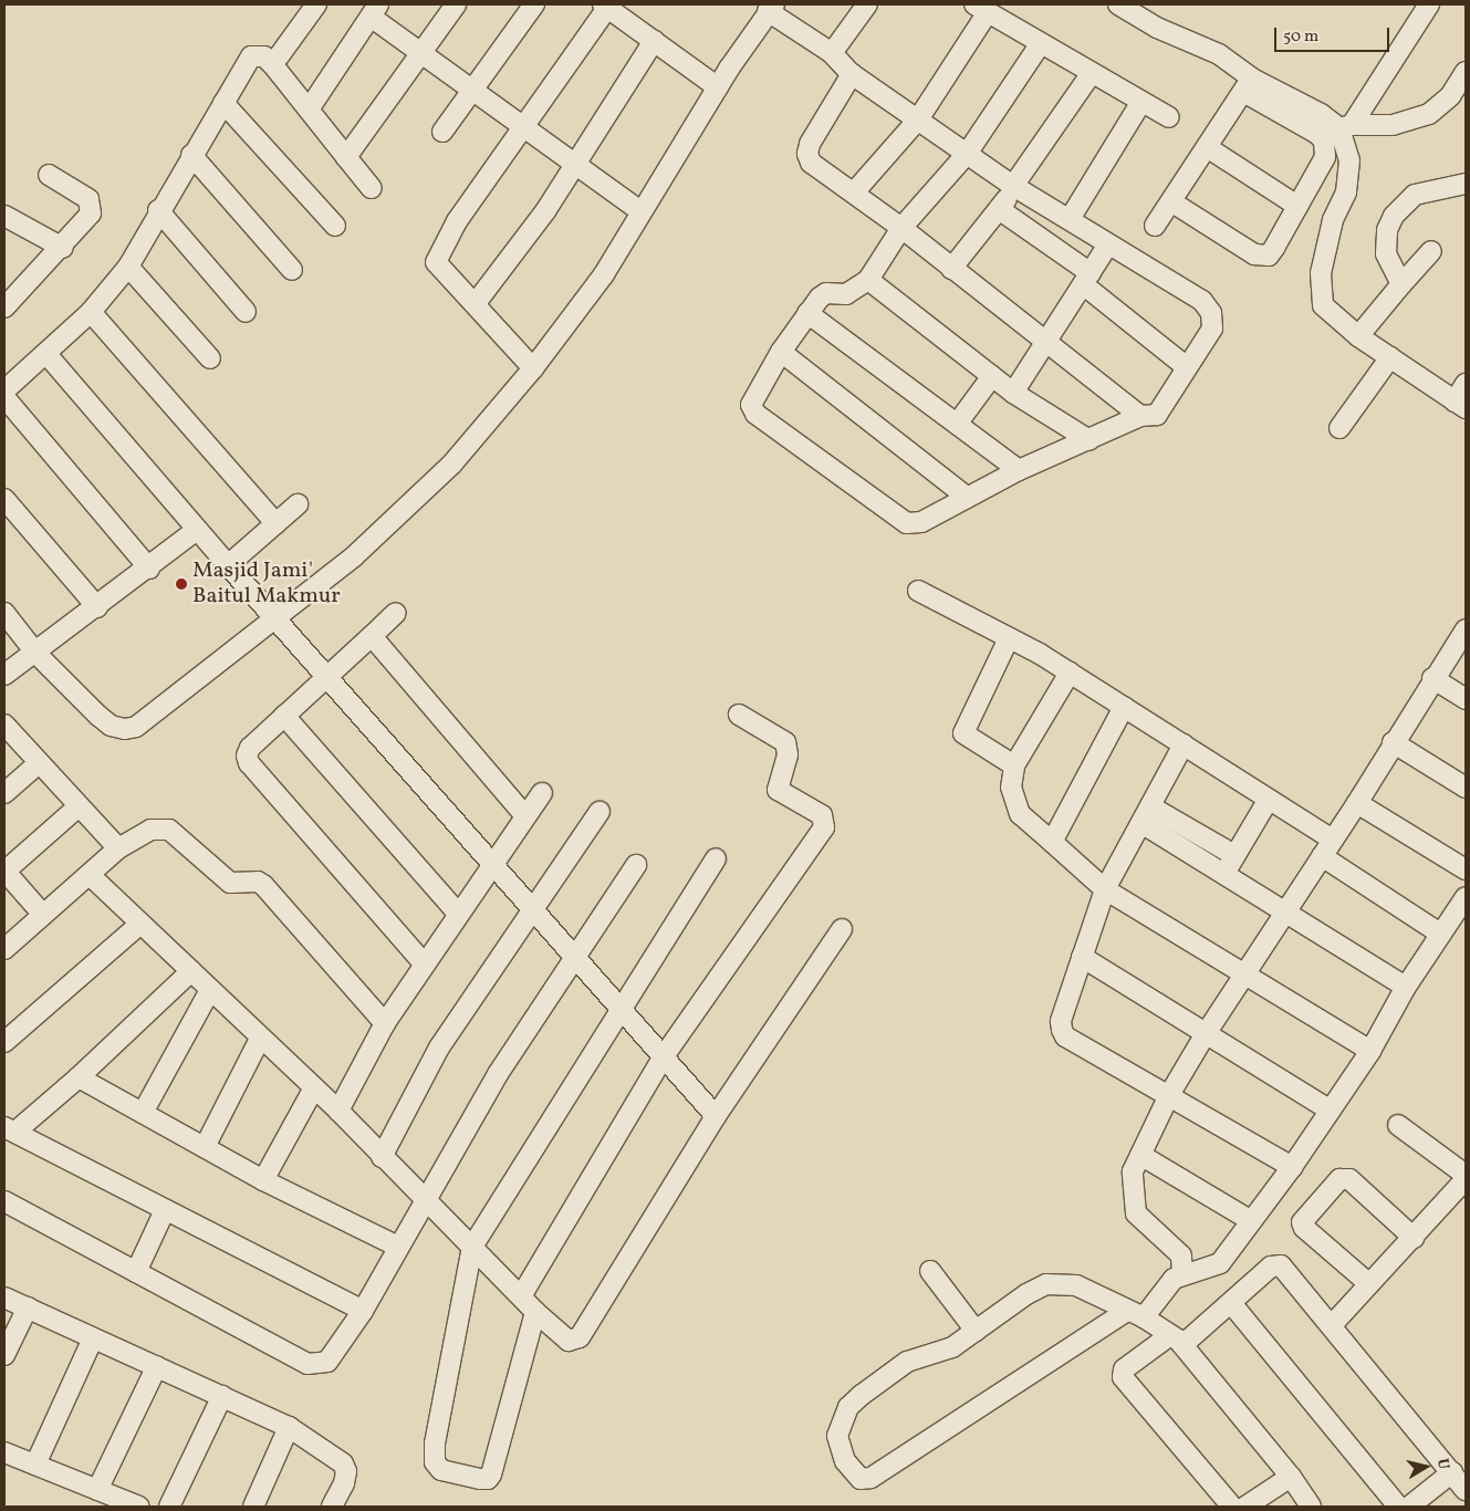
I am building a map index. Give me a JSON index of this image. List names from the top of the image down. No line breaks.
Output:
{"places":["Masjid Jami' Baitul Makmur"],"scale_bar":"50 m","north":"right"}
